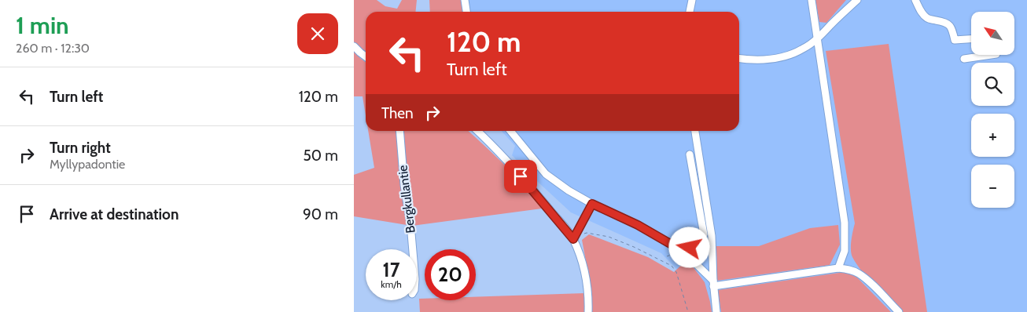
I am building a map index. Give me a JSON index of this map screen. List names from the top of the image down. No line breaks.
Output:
{"streets":{"street":["Bergkullantie"]},"north":"top left","page":{"heading":["1 min","260 m · 12:30"],"map_buttons":["+","−"],"turn":["120 m","Turn left"],"list":[{"name":"Turn left","value":"120 m"},{"name":"Turn right","note":"Myllypadontie","value":"50 m"},{"name":"Arrive at destination","value":"90 m"}],"then":"Then","speed":"17 km/h","limit":"20"}}
